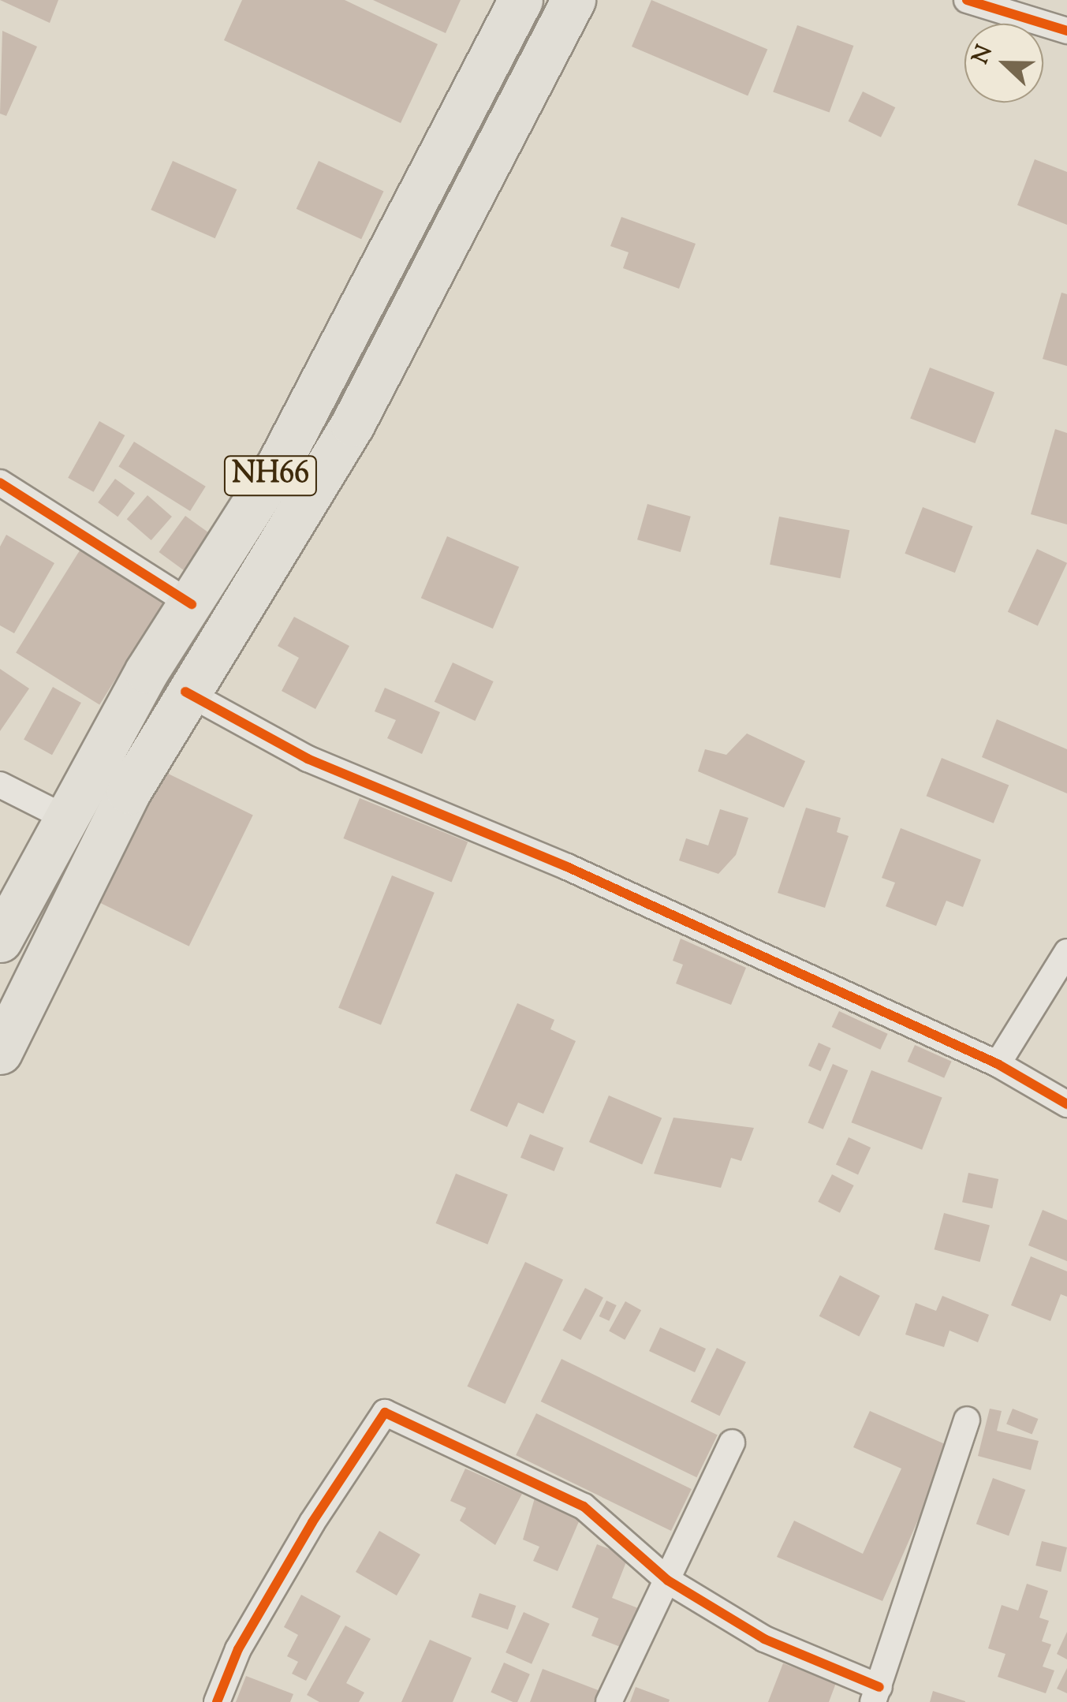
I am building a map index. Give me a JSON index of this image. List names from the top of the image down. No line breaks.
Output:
{"streets":{"highway":["NH66"]},"north":"left"}
